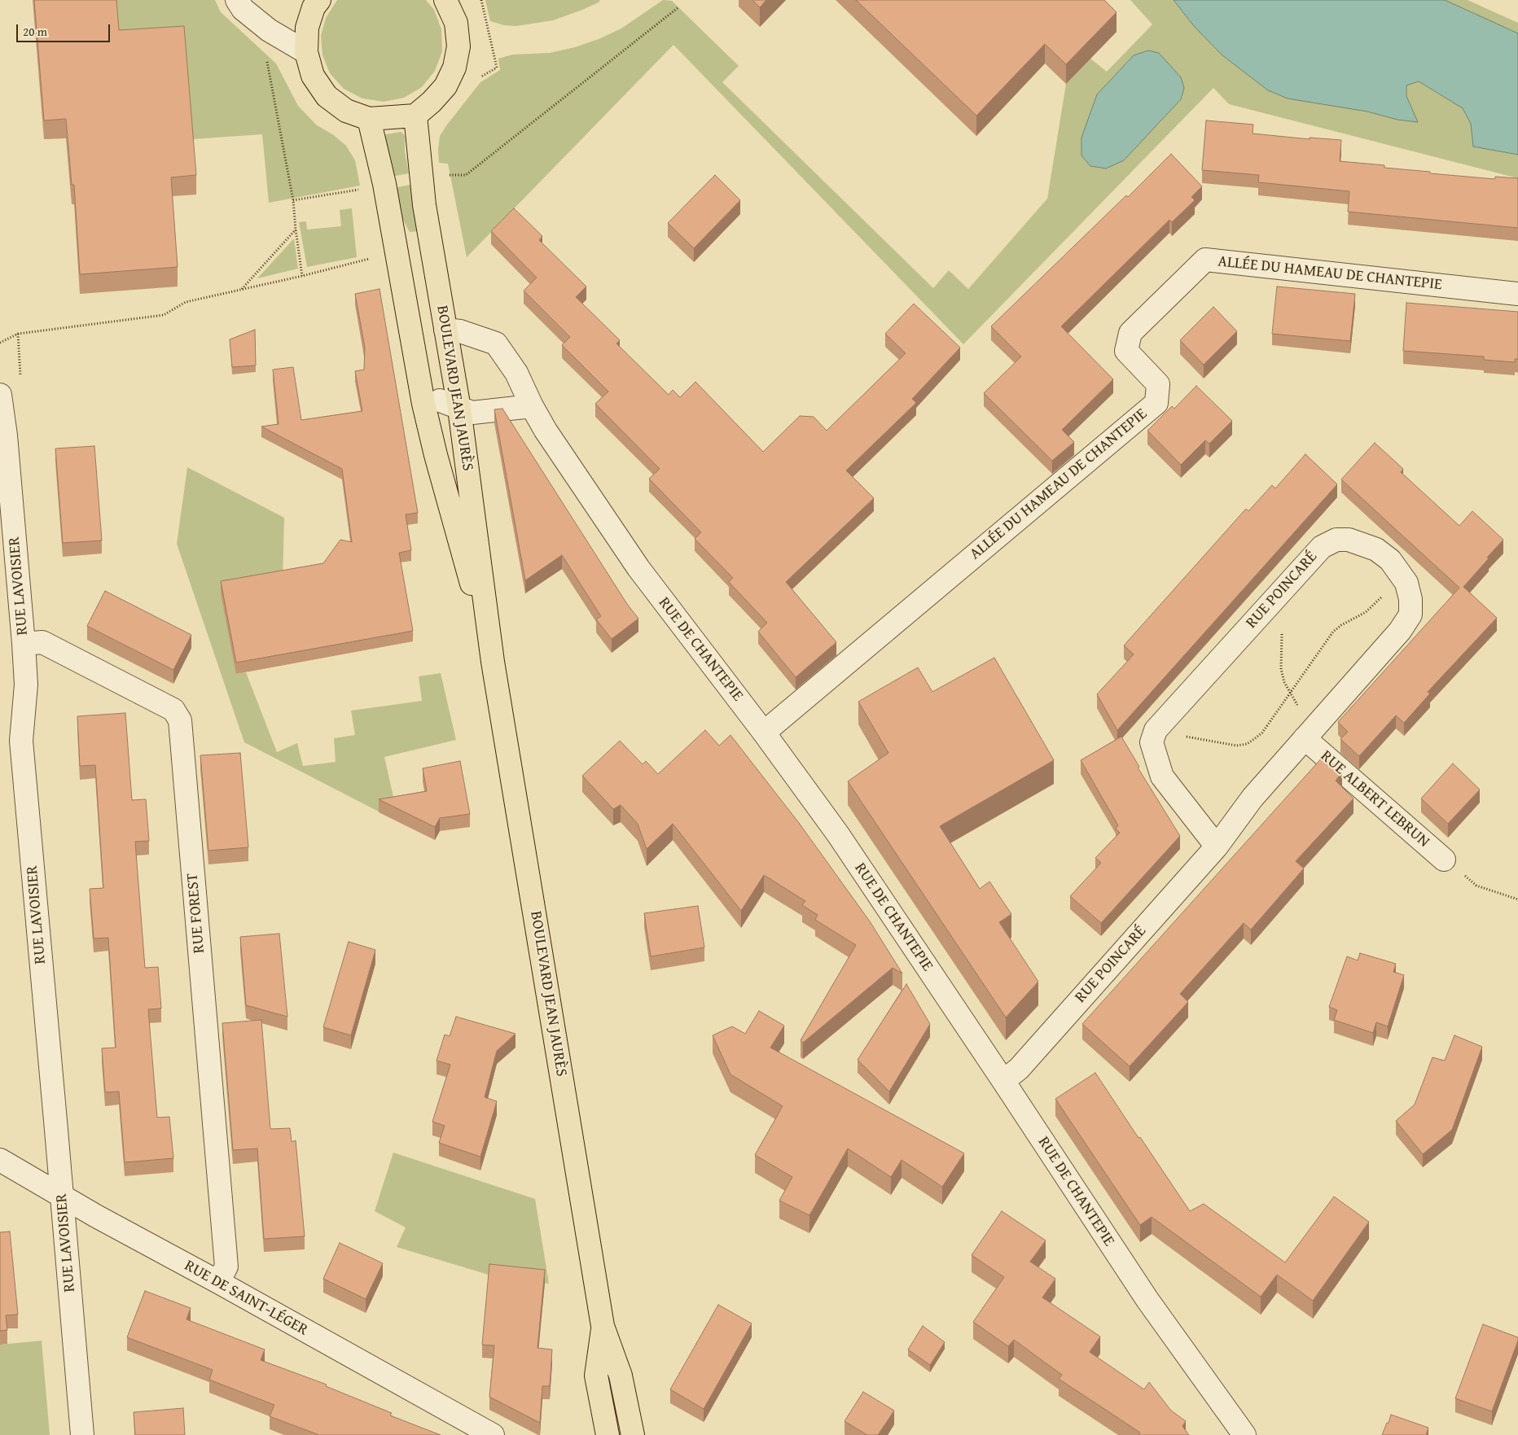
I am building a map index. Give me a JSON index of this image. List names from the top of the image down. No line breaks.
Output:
{"streets":{"main road":["BOULEVARD JEAN JAURÈS"],"street":["ALLÉE DU HAMEAU DE CHANTEPIE","RUE LAVOISIER","RUE POINCARÉ","RUE DE CHANTEPIE","RUE ALBERT LEBRUN","RUE FOREST","RUE DE SAINT-LÉGER"]},"crossings":[["ALLÉE DU HAMEAU DE CHANTEPIE","RUE DE CHANTEPIE"],["BOULEVARD JEAN JAURÈS","RUE DE CHANTEPIE"],["RUE LAVOISIER","RUE FOREST"],["RUE LAVOISIER","RUE DE SAINT-LÉGER"],["RUE POINCARÉ","RUE DE CHANTEPIE"],["RUE POINCARÉ","RUE ALBERT LEBRUN"],["RUE FOREST","RUE DE SAINT-LÉGER"]],"scale_bar":"20 m"}
